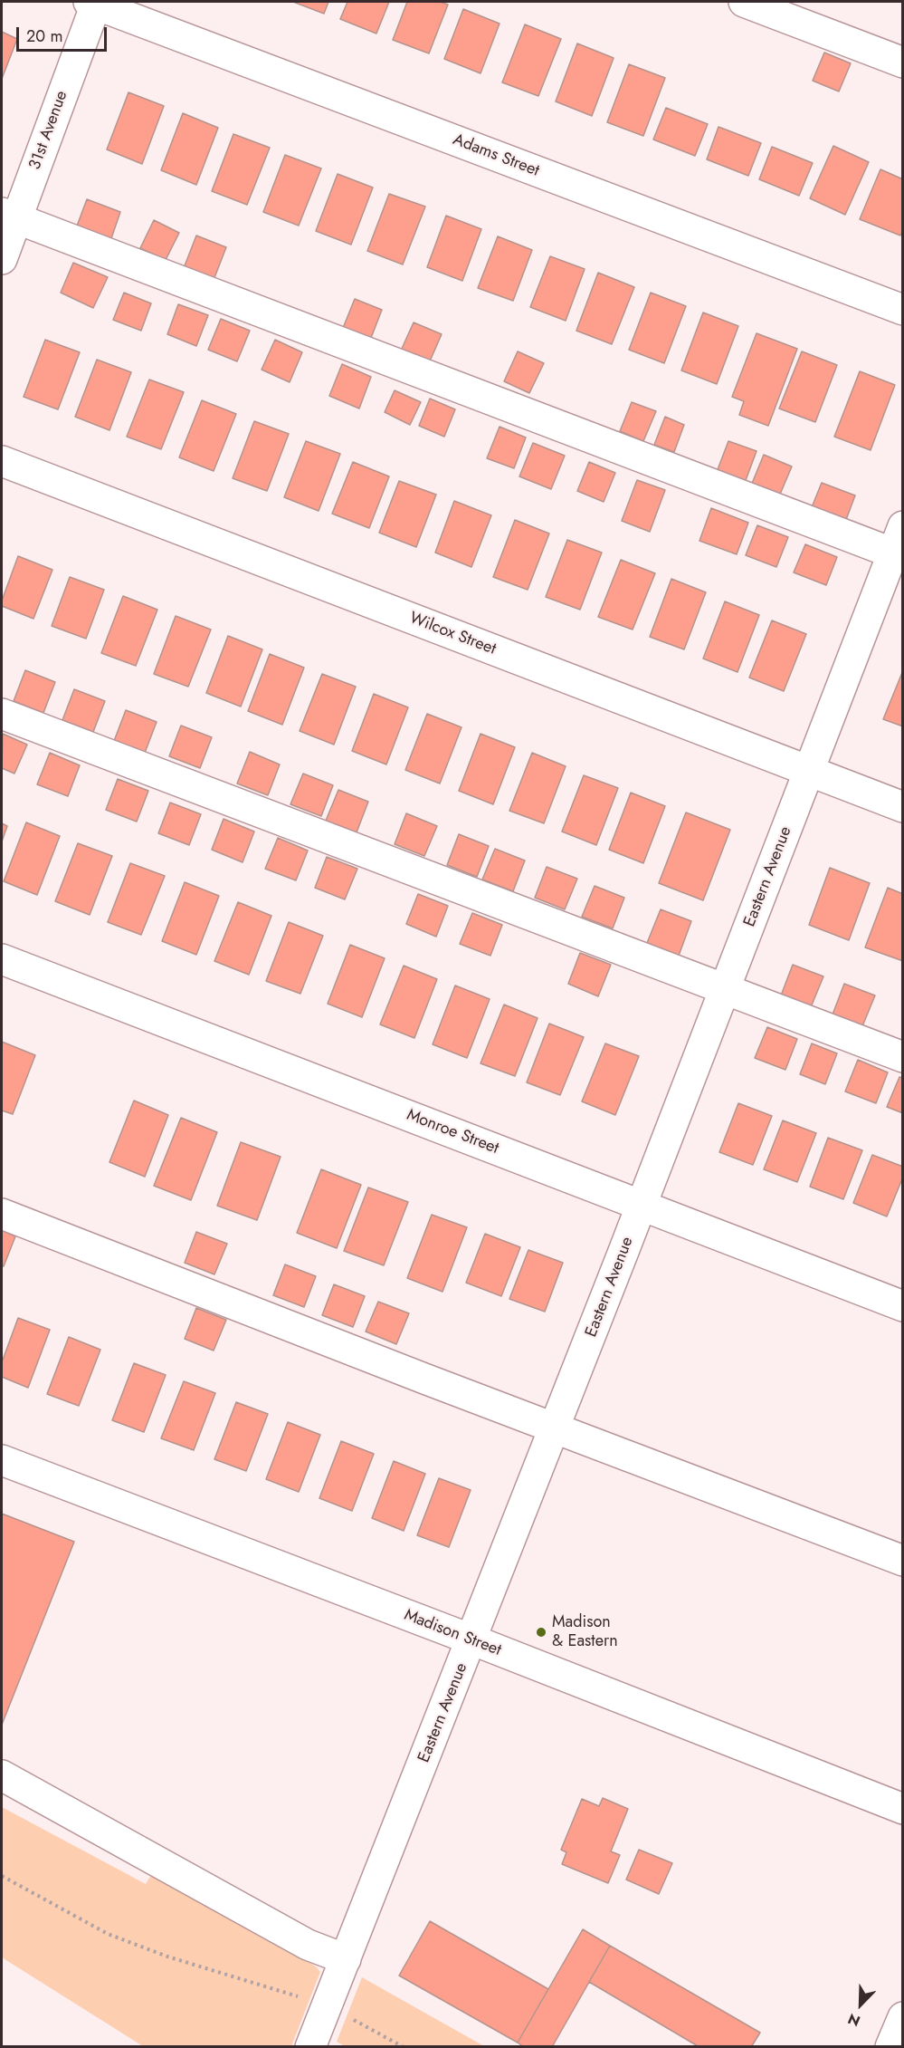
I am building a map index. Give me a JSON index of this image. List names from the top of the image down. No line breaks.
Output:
{"streets":{"street":["31st Avenue","Adams Street","Wilcox Street","Eastern Avenue","Monroe Street","Madison Street"]},"crossings":[["31st Avenue","Adams Street"],["Wilcox Street","Eastern Avenue"],["Eastern Avenue","Monroe Street"],["Eastern Avenue","Madison Street"]],"places":["Madison & Eastern"],"scale_bar":"20 m","north":"bottom left"}
